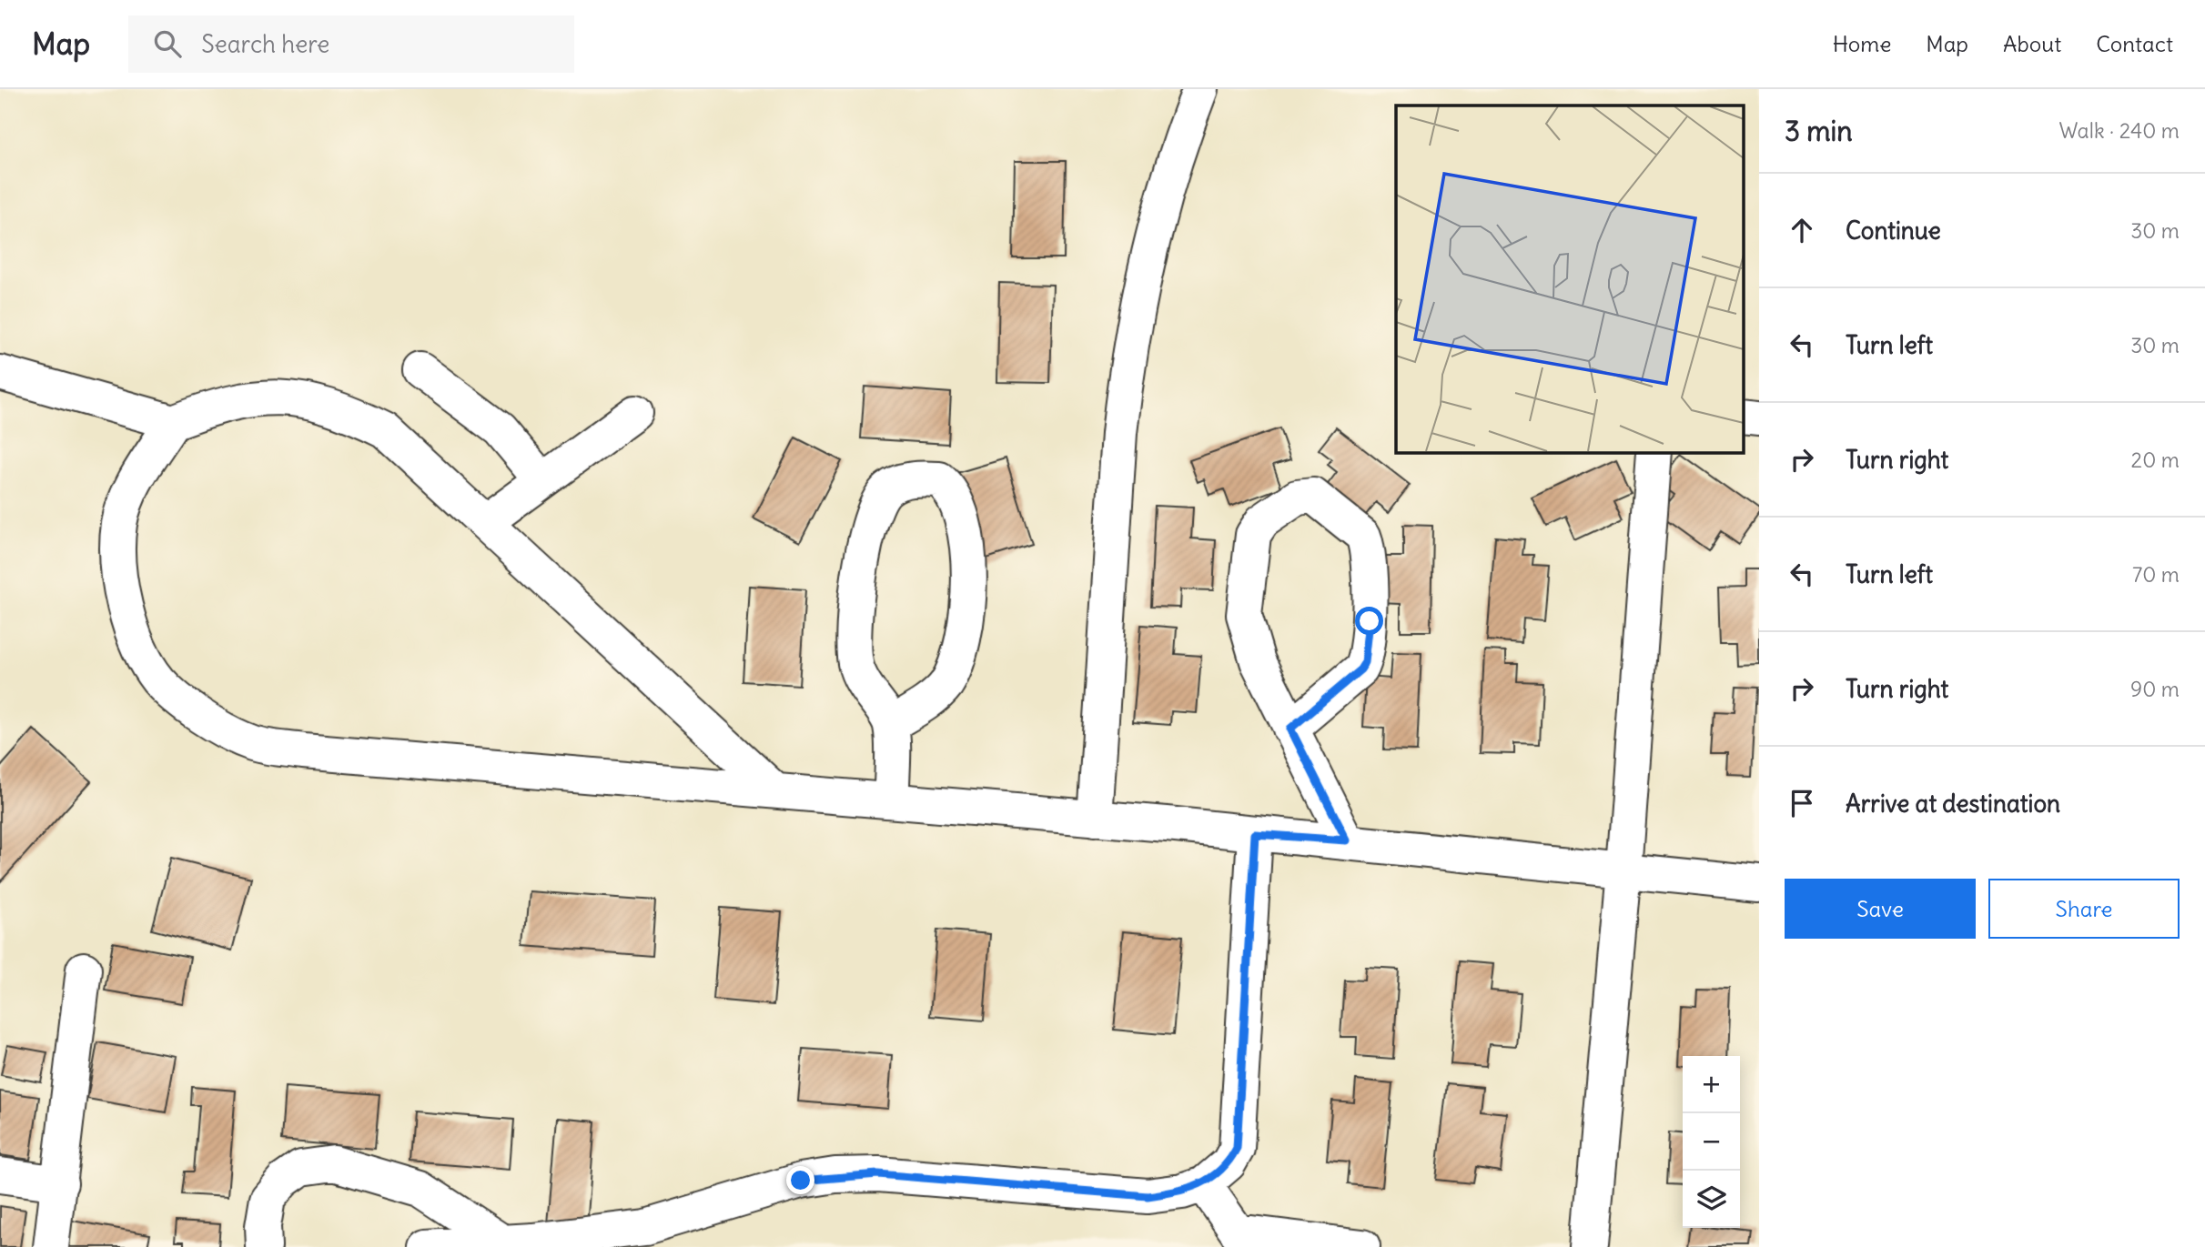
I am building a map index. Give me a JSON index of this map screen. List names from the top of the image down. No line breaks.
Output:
{"page":{"header":"Map","search":"Search here","nav":["Home","Map","About","Contact"],"heading":["3 min","Walk · 240 m"],"list":[["Continue","30 m"],["Turn left","30 m"],["Turn right","20 m"],["Turn left","70 m"],["Turn right","90 m"],"Arrive at destination"],"buttons":["Save","Share"],"map_buttons":["+","−"]}}
